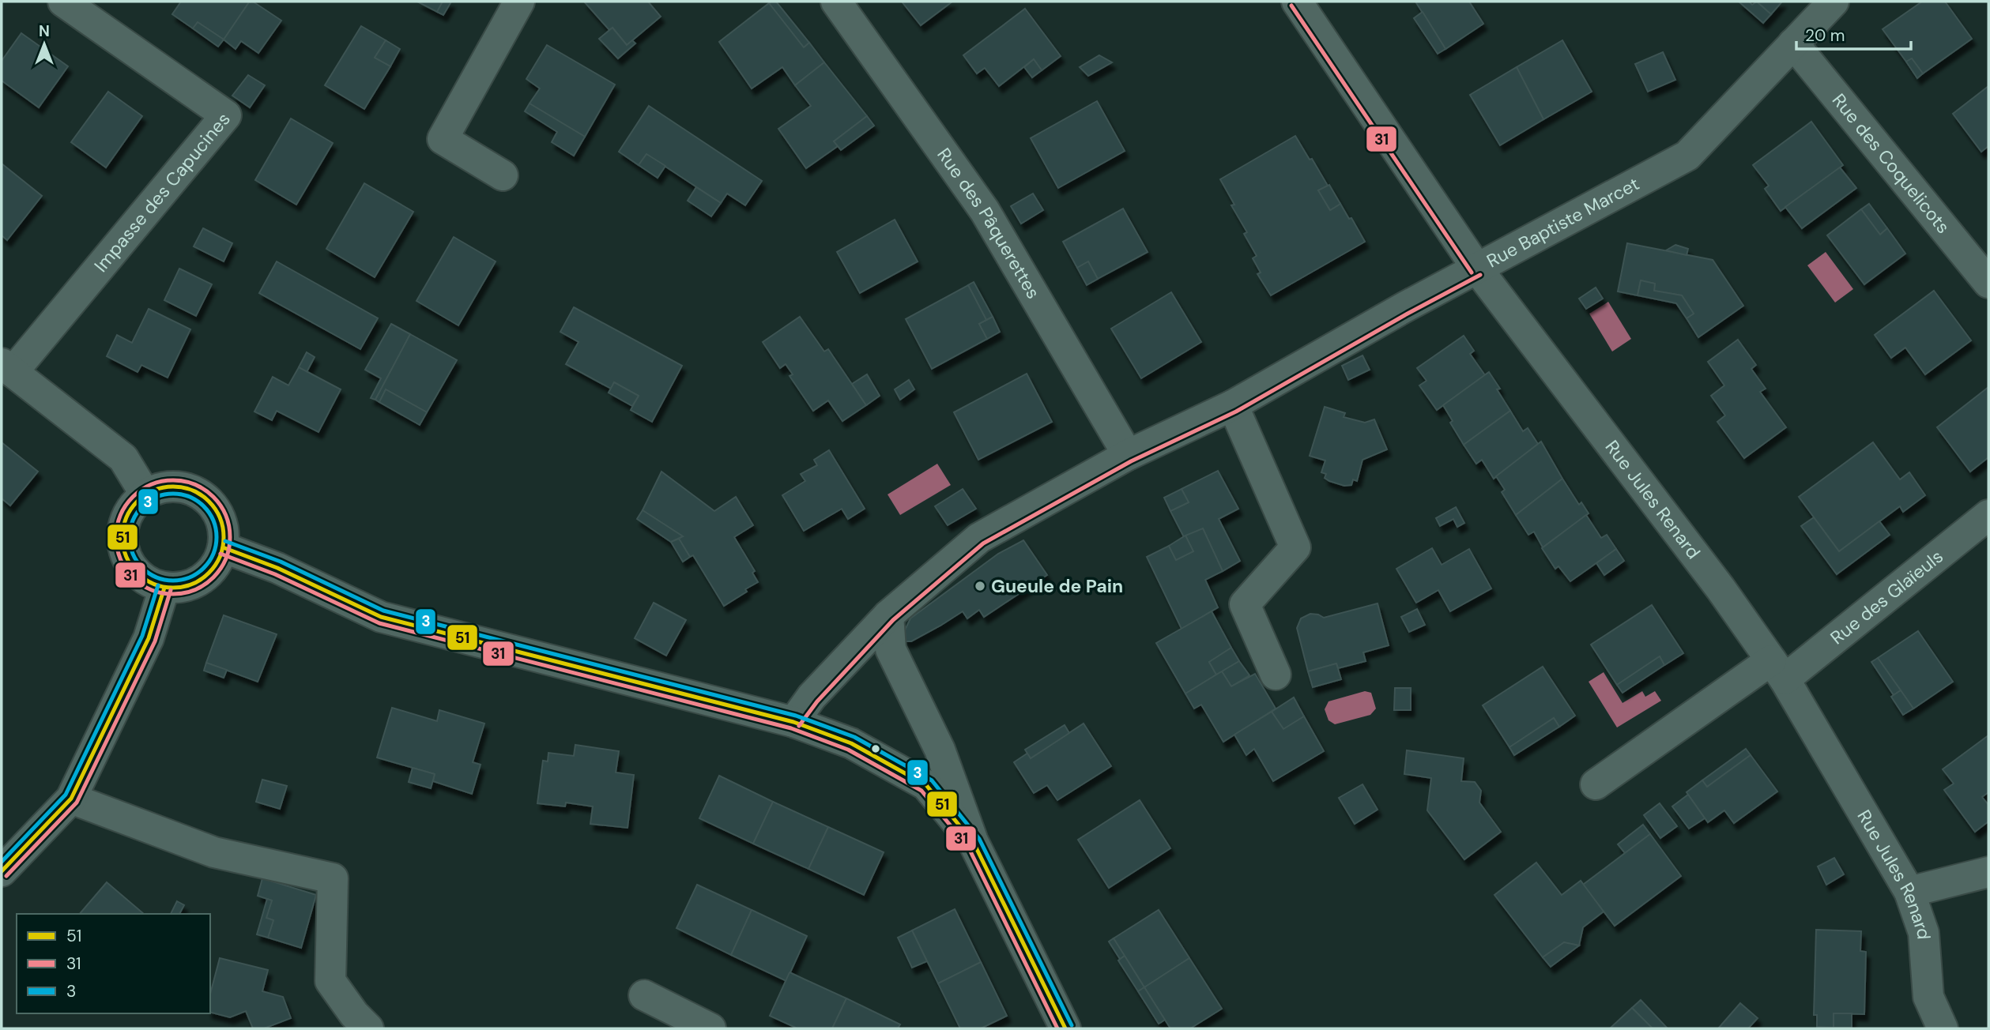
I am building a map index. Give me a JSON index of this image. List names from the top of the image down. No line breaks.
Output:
{"streets":{"street":["Rue des Coquelicots","Impasse des Capucines","Rue Baptiste Marcet","Rue des Pâquerettes","Rue Jules Renard","Rue des Glaïeuls"]},"crossings":[["Rue des Coquelicots","Rue Baptiste Marcet"],["Rue Baptiste Marcet","Rue des Pâquerettes"],["Rue Baptiste Marcet","Rue Jules Renard"],["Rue Jules Renard","Rue des Glaïeuls"]],"places":["Gueule de Pain"],"lines":["transit line 31","transit line 51","transit line 3"],"legend":["51","31","3"],"scale_bar":"20 m","north":"top"}
